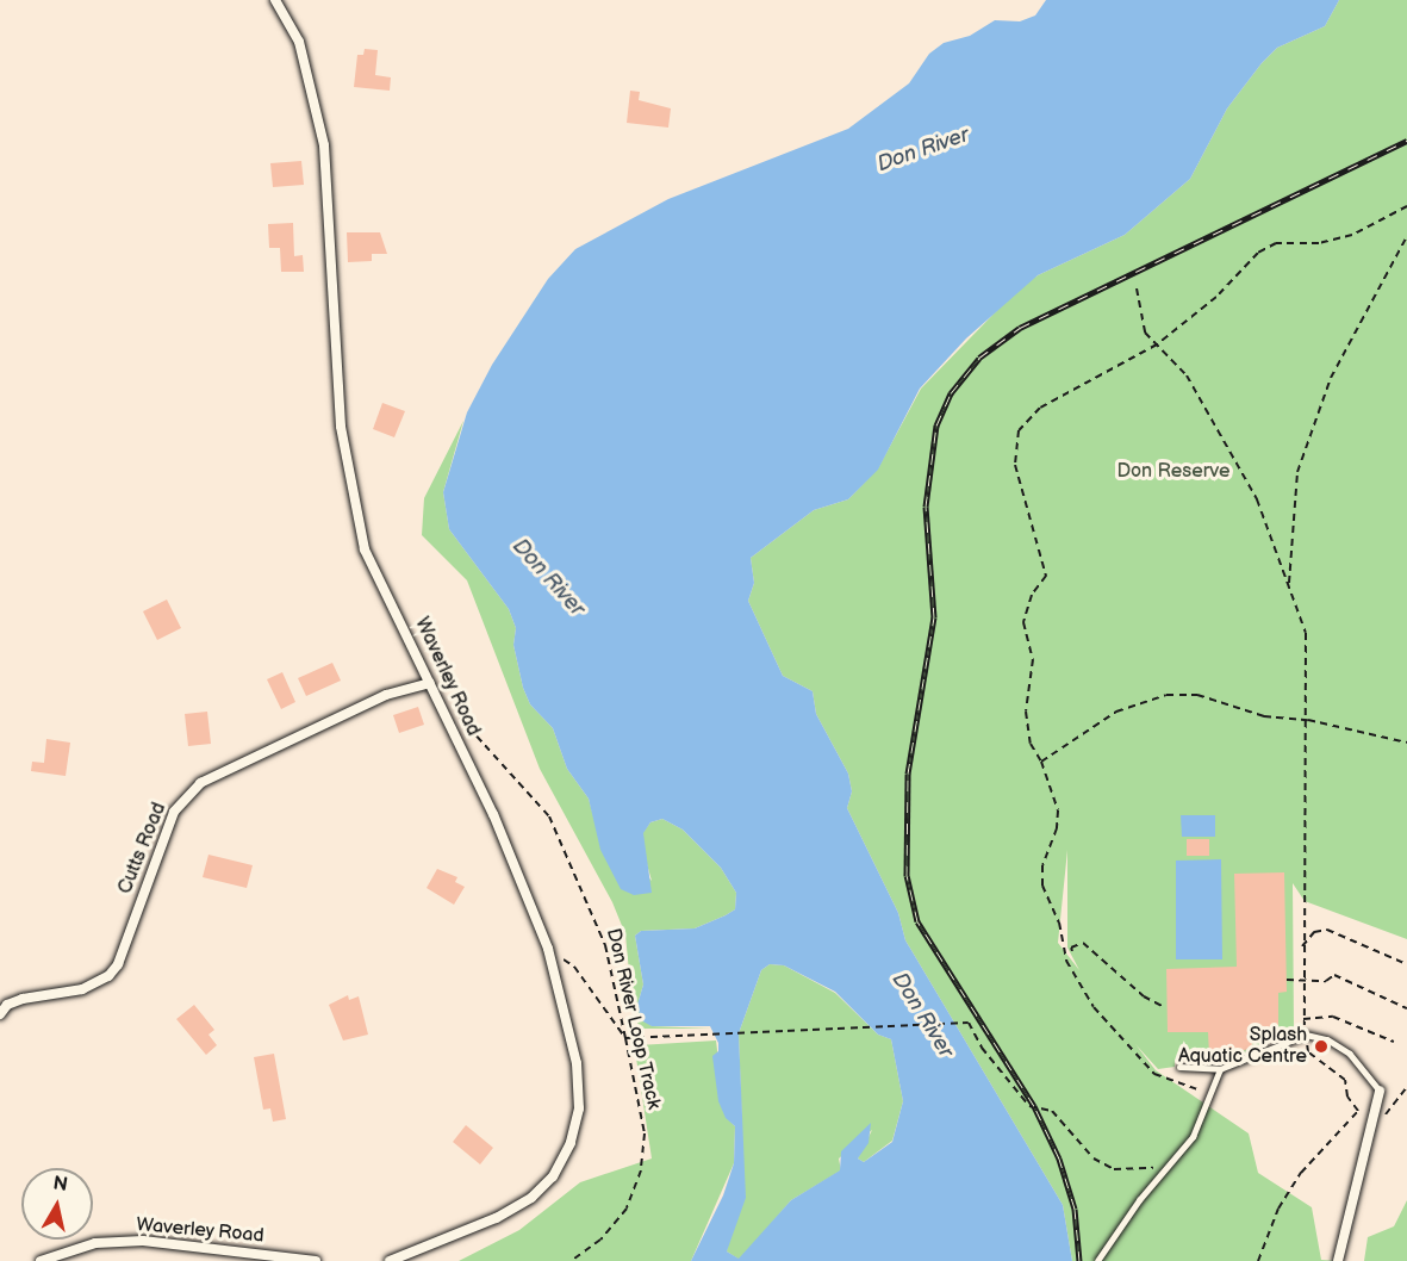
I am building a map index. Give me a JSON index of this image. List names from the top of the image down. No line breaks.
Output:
{"streets":{"street":["Waverley Road","Cutts Road"],"path":["Don River Loop Track"]},"crossings":[["Waverley Road","Cutts Road"]],"water":["Don River"],"parks":["Don Reserve"],"places":["Splash Aquatic Centre"],"north":"top"}
